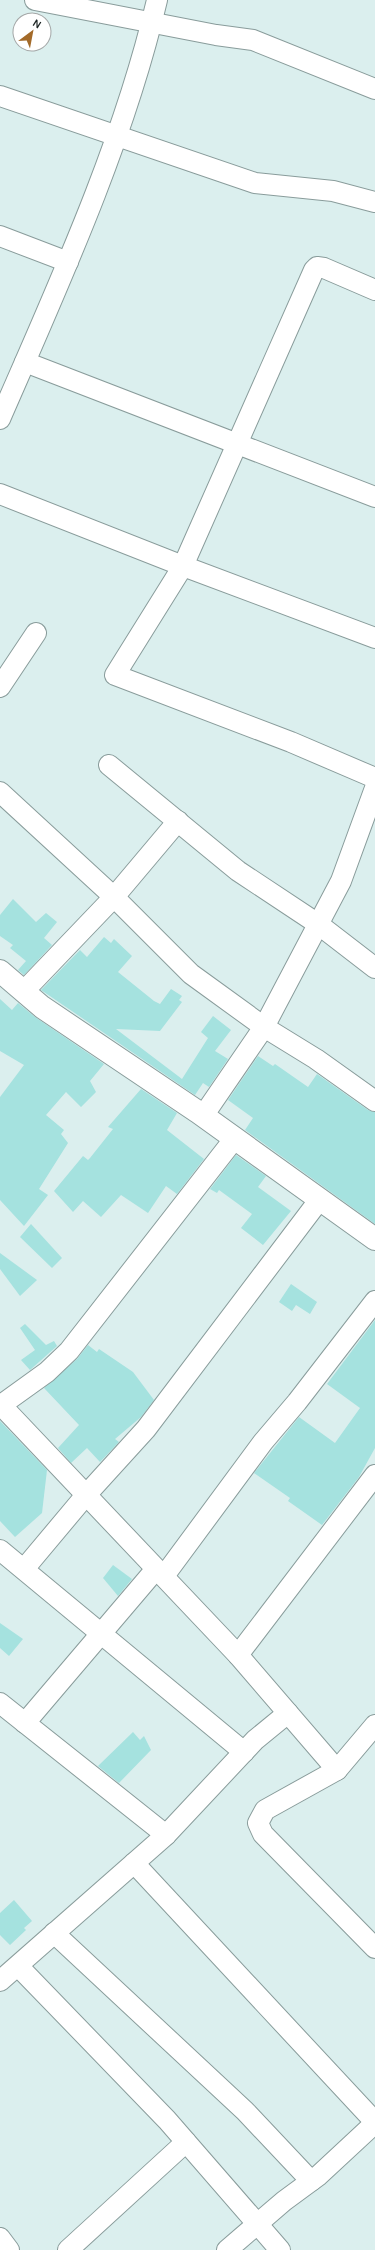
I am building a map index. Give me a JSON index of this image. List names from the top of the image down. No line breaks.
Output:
{"north":"top right"}
